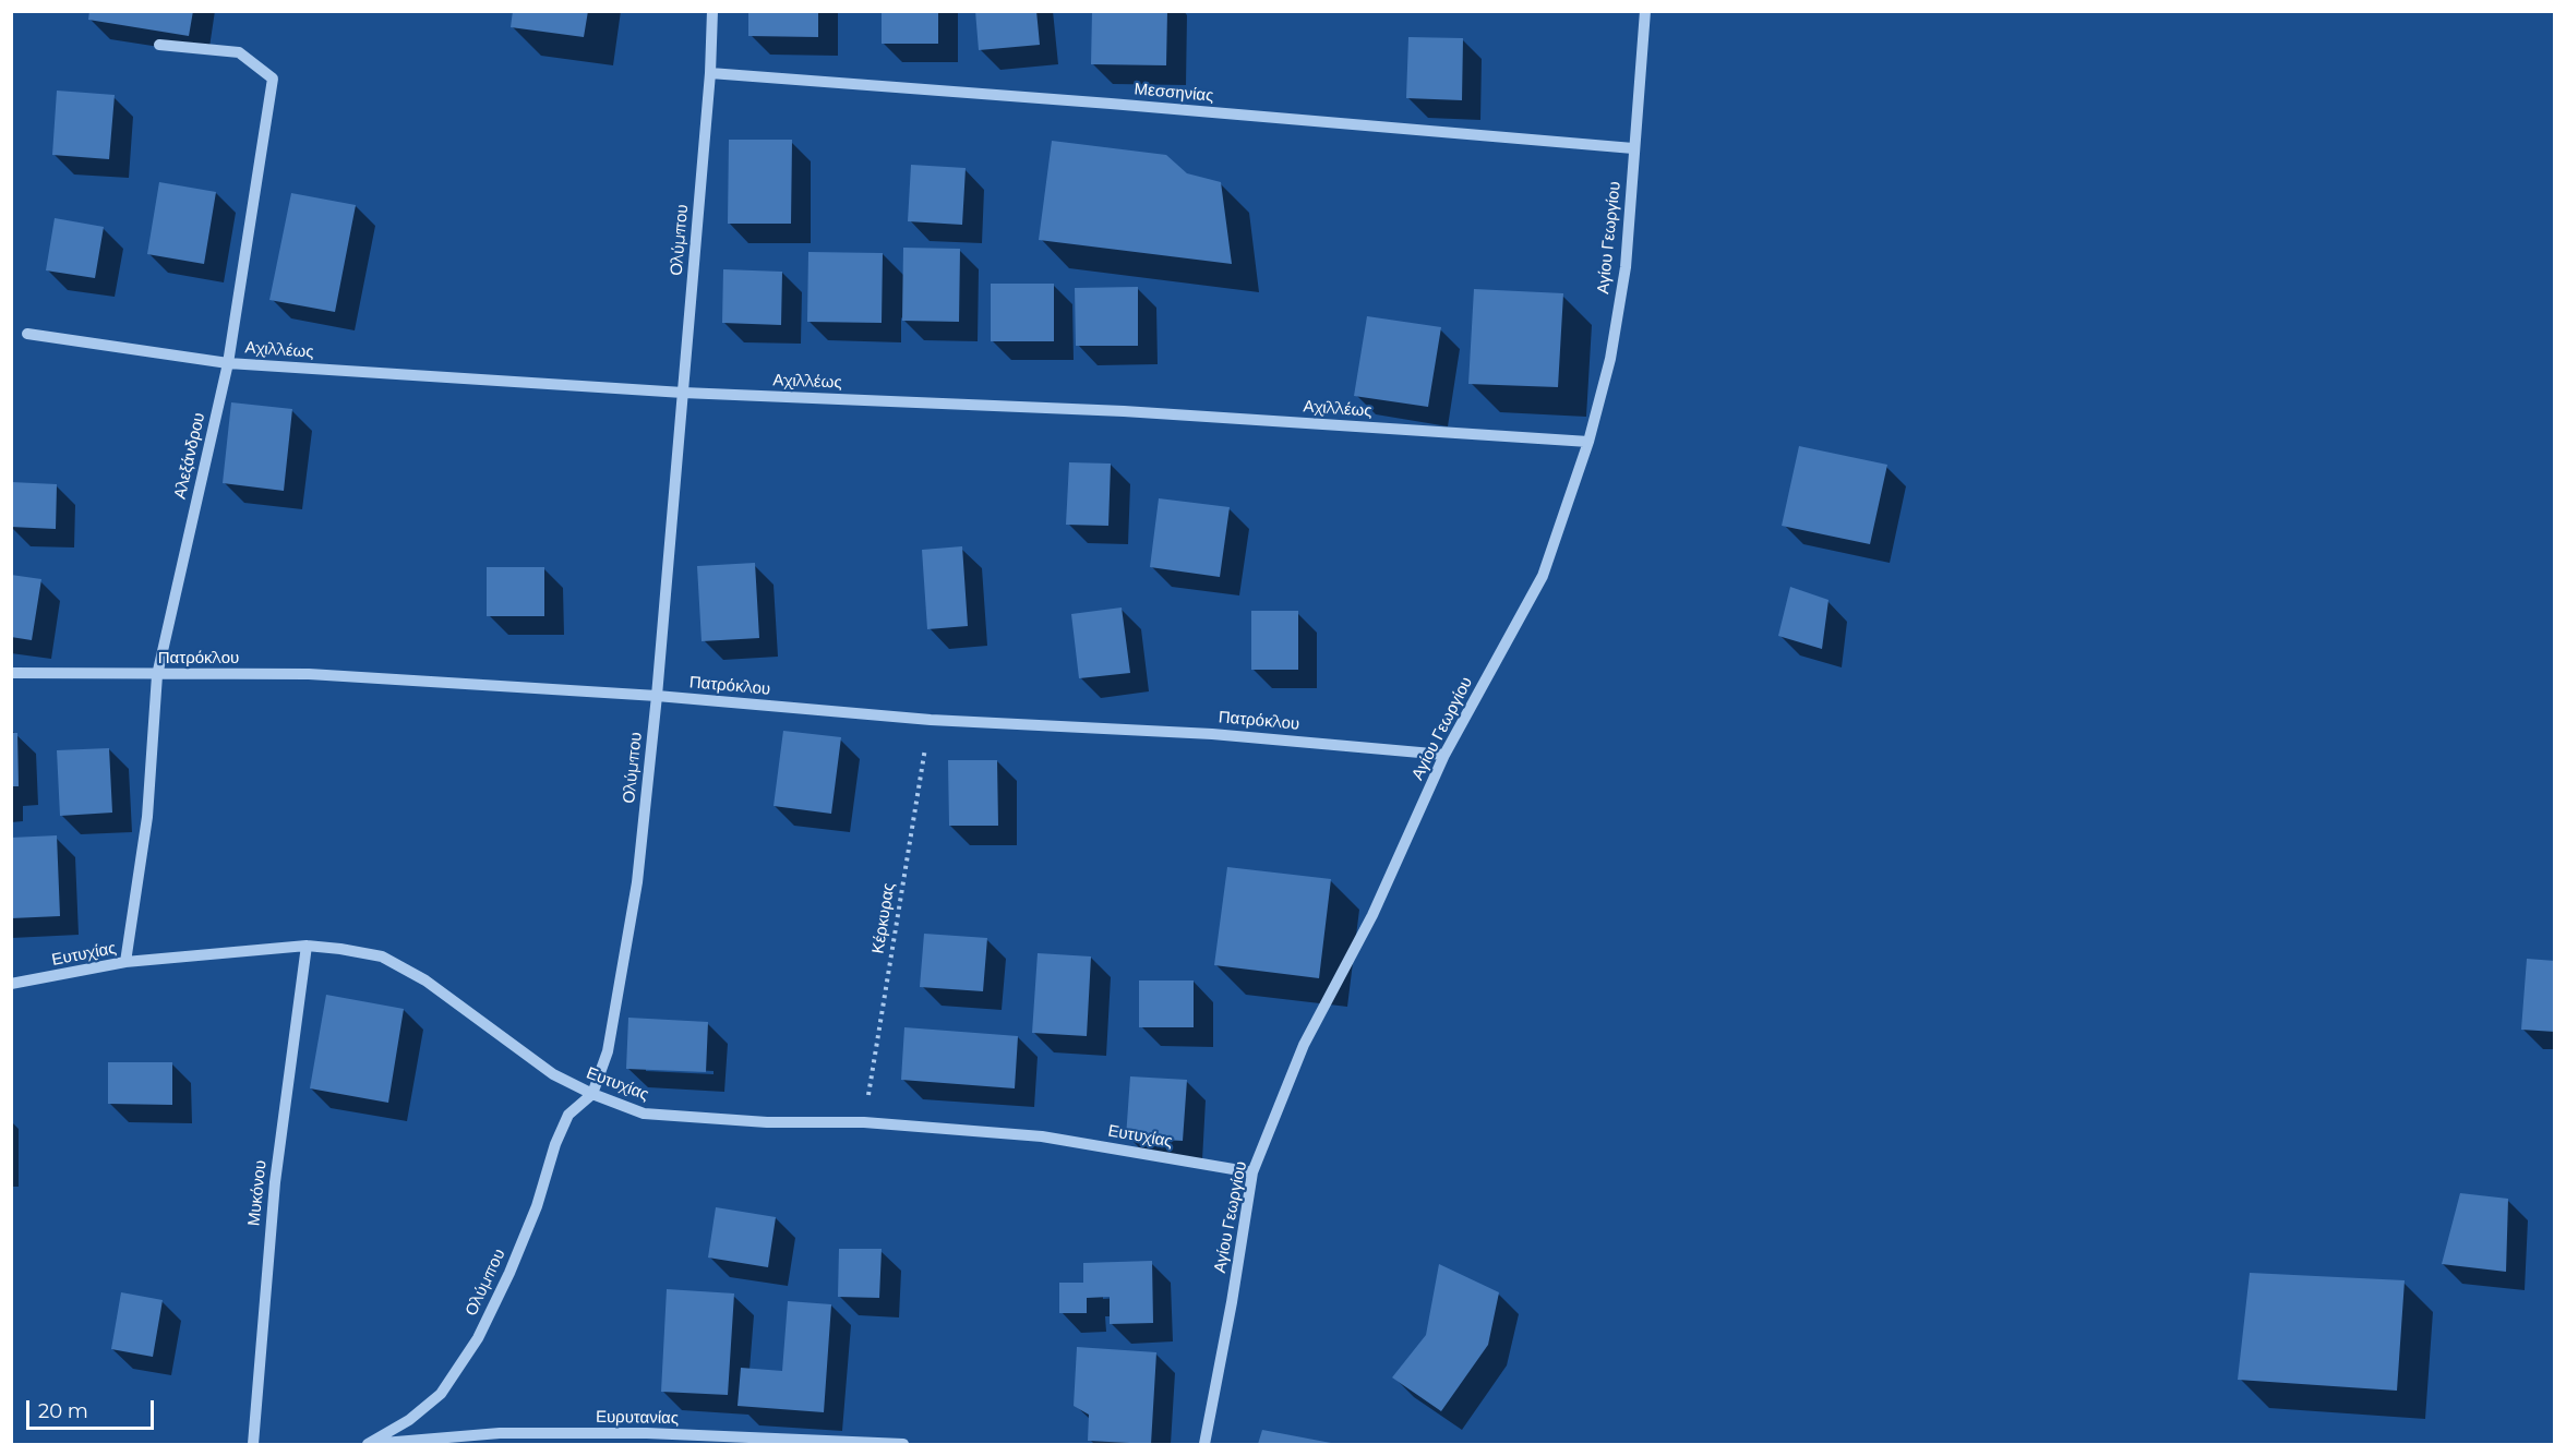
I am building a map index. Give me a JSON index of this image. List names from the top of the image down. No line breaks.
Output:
{"streets":{"street":["Μεσσηνίας","Αγίου Γεωργίου","Ολύμπου","Αχιλλέως","Αλεξάνδρου","Πατρόκλου","Ευτυχίας","Μυκόνου","Ευρυτανίας"],"path":["Κέρκυρας"]},"crossings":[["Μεσσηνίας","Αγίου Γεωργίου"],["Μεσσηνίας","Ολύμπου"],["Αγίου Γεωργίου","Αχιλλέως"],["Αγίου Γεωργίου","Πατρόκλου"],["Αγίου Γεωργίου","Ευτυχίας"],["Ολύμπου","Αχιλλέως"],["Ολύμπου","Πατρόκλου"],["Ολύμπου","Ευτυχίας"],["Ολύμπου","Ευρυτανίας"],["Αχιλλέως","Αλεξάνδρου"],["Αλεξάνδρου","Πατρόκλου"],["Αλεξάνδρου","Ευτυχίας"],["Πατρόκλου","Κέρκυρας"],["Κέρκυρας","Ευτυχίας"],["Ευτυχίας","Μυκόνου"]],"scale_bar":"20 m"}
